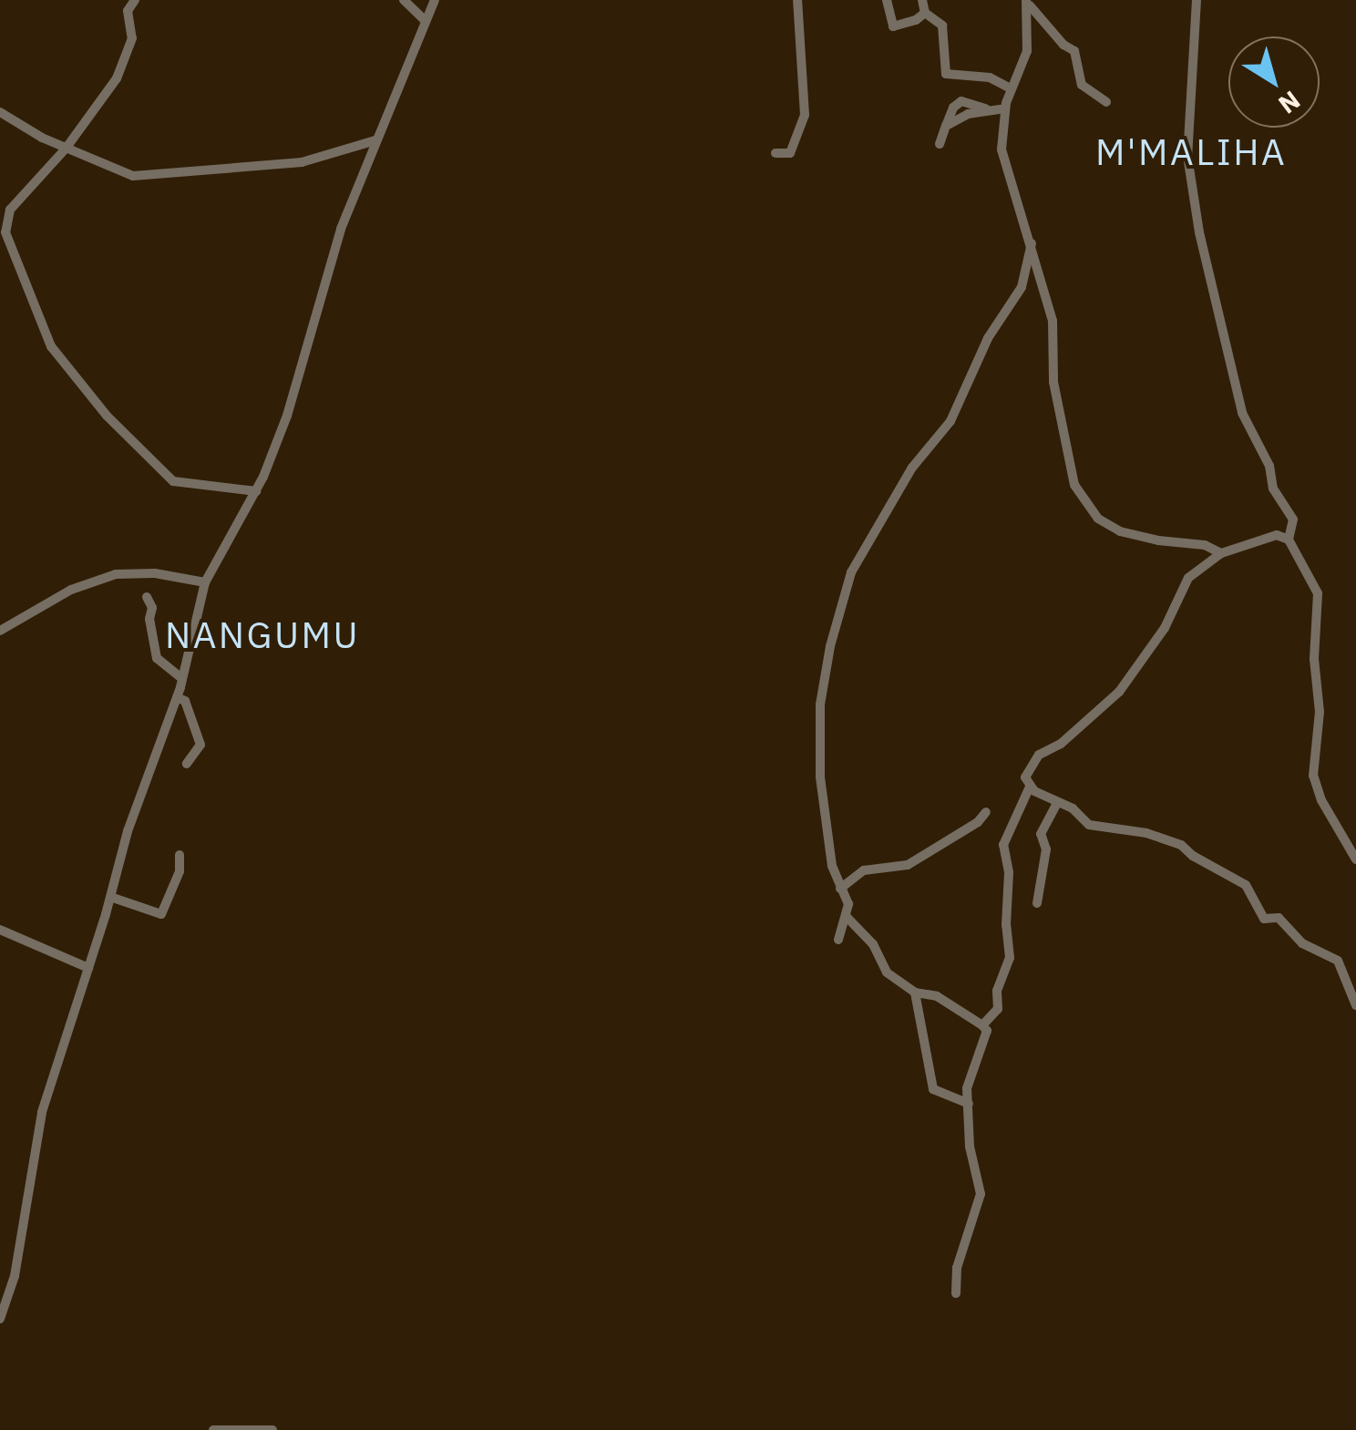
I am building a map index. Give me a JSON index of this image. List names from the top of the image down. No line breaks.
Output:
{"districts":["M'MALIHA","NANGUMU"],"north":"bottom right"}
